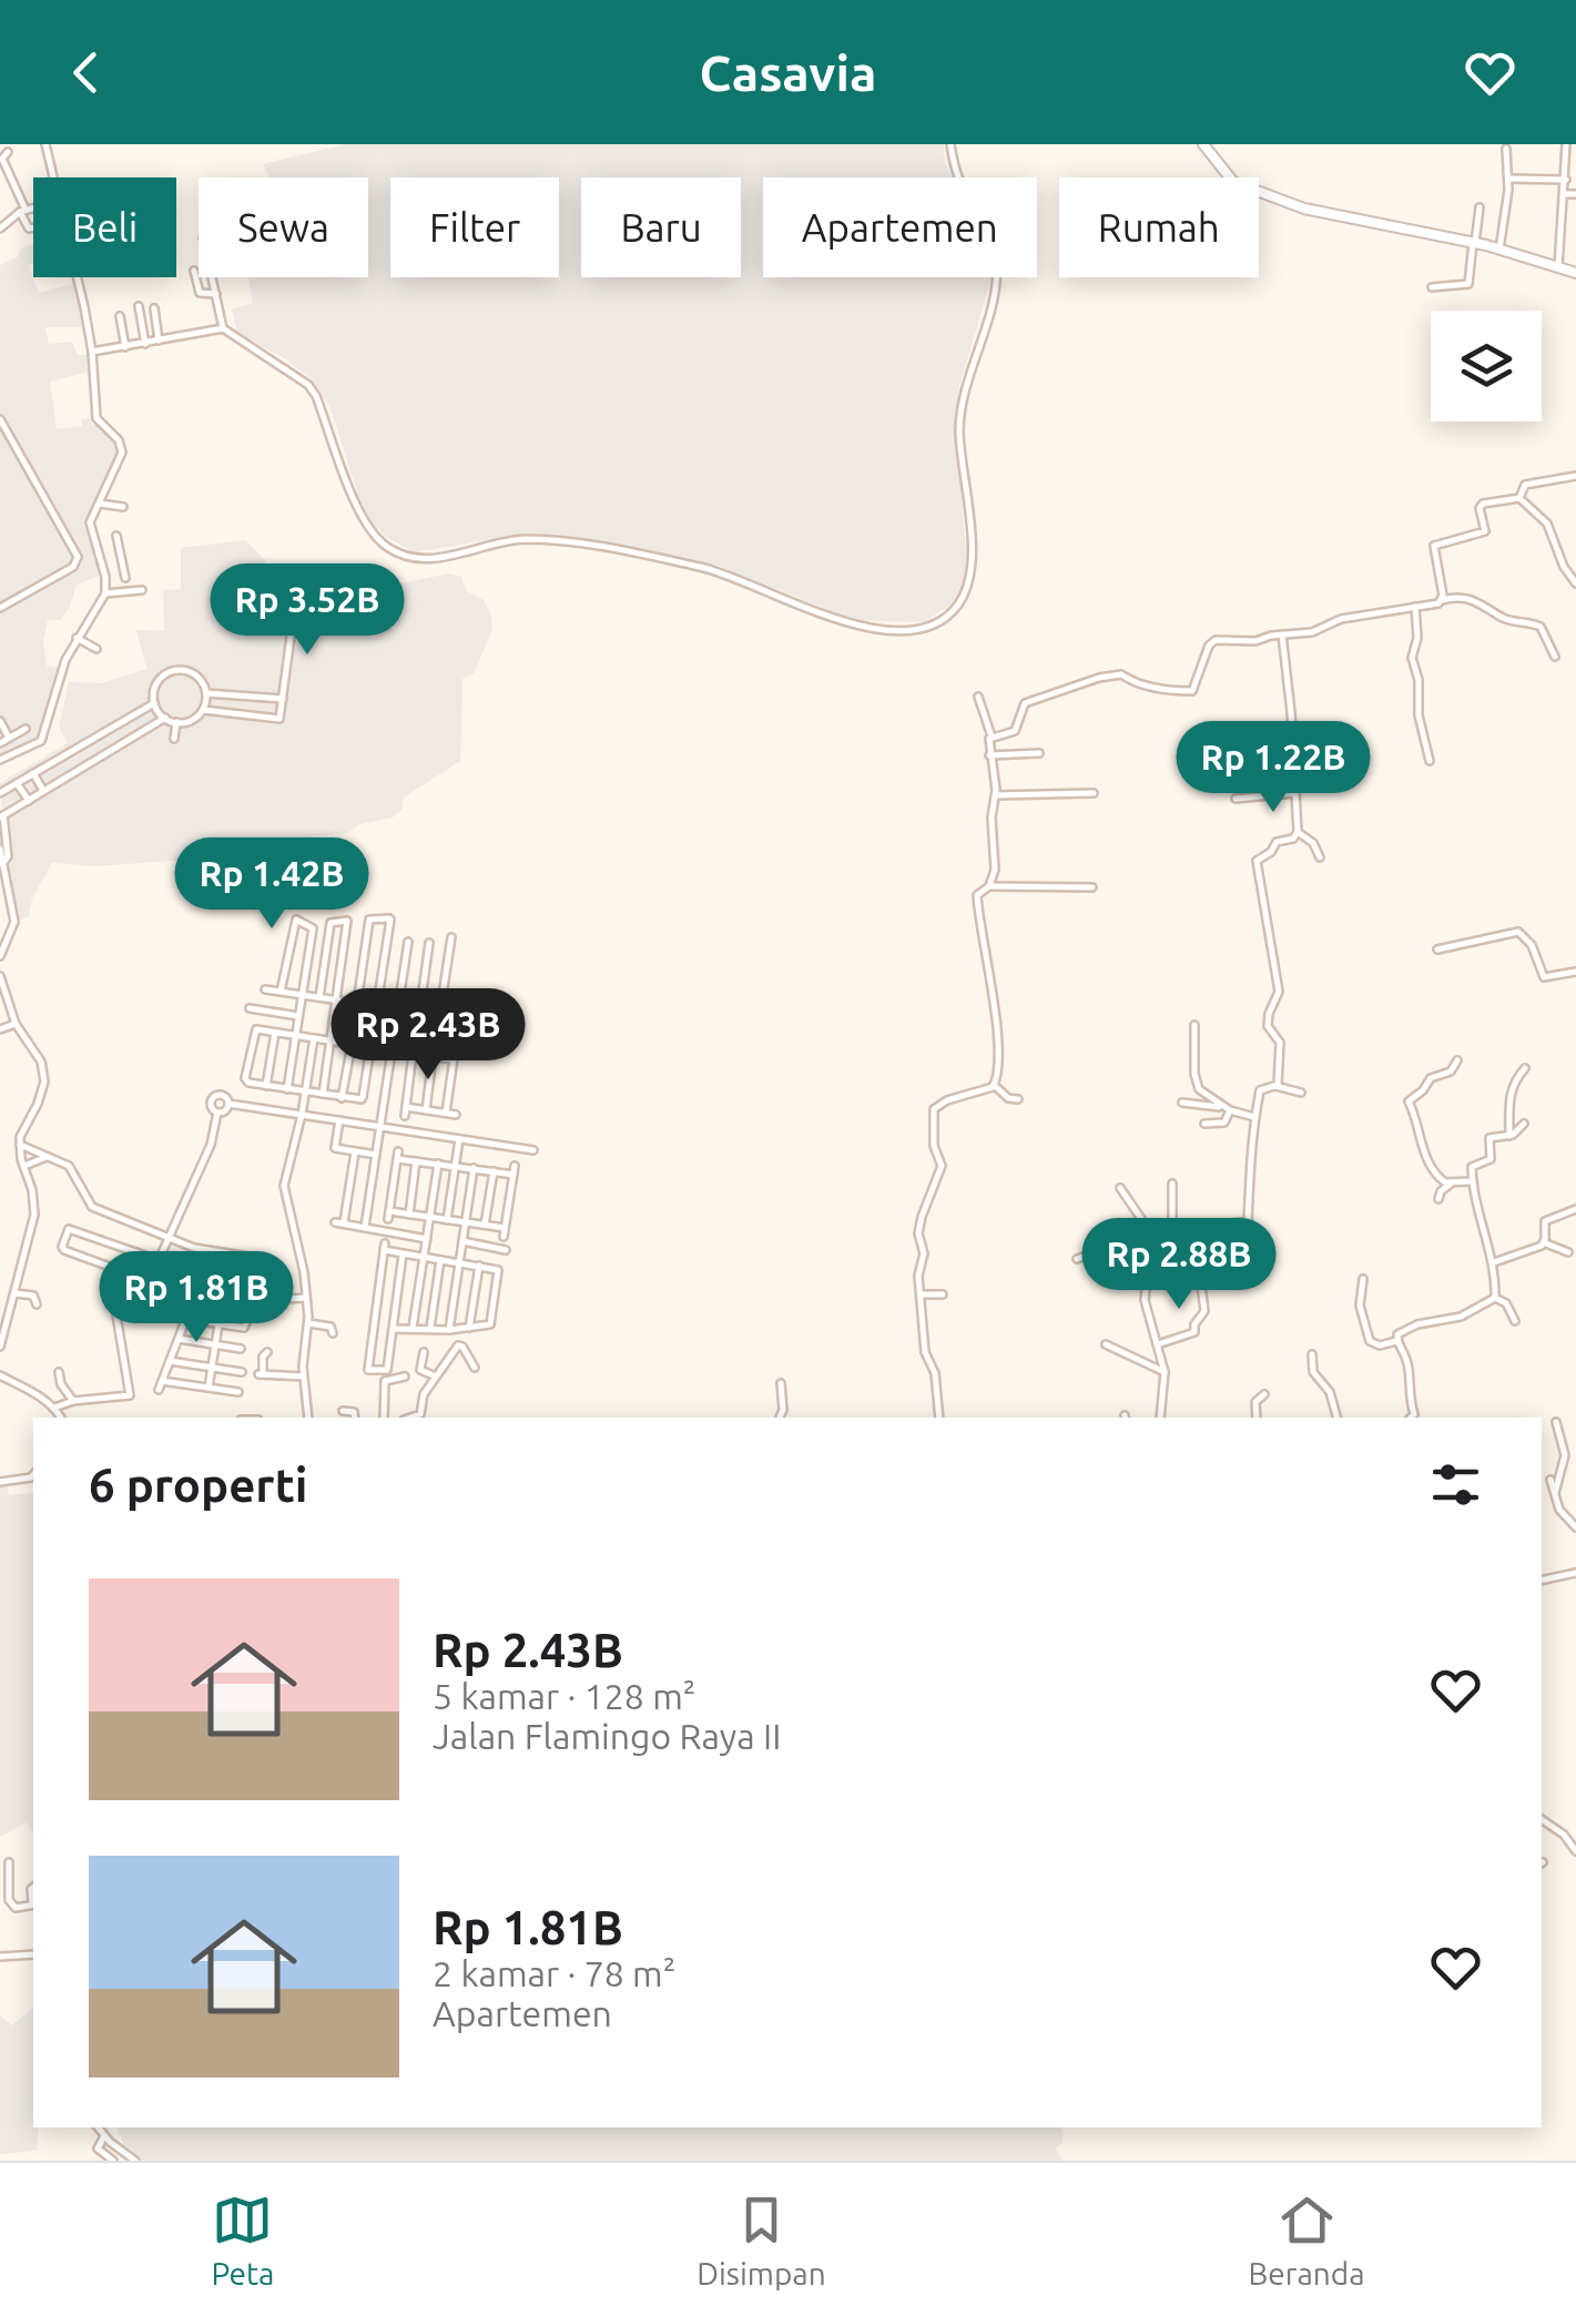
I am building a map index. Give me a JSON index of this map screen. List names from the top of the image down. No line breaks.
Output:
{"page":{"header":"Casavia","chip":["Beli","Sewa","Filter","Baru","Apartemen","Rumah"],"price":["Rp 3.52B","Rp 1.22B","Rp 1.42B","Rp 2.43B","Rp 2.88B","Rp 1.81B"],"heading":"6 properti","list":[{"name":"Rp 2.43B","note":"5 kamar · 128 m² · Jalan Flamingo Raya II"},{"name":"Rp 1.81B","note":"2 kamar · 78 m² · Apartemen"}],"tabs":["Peta","Disimpan","Beranda"]}}
